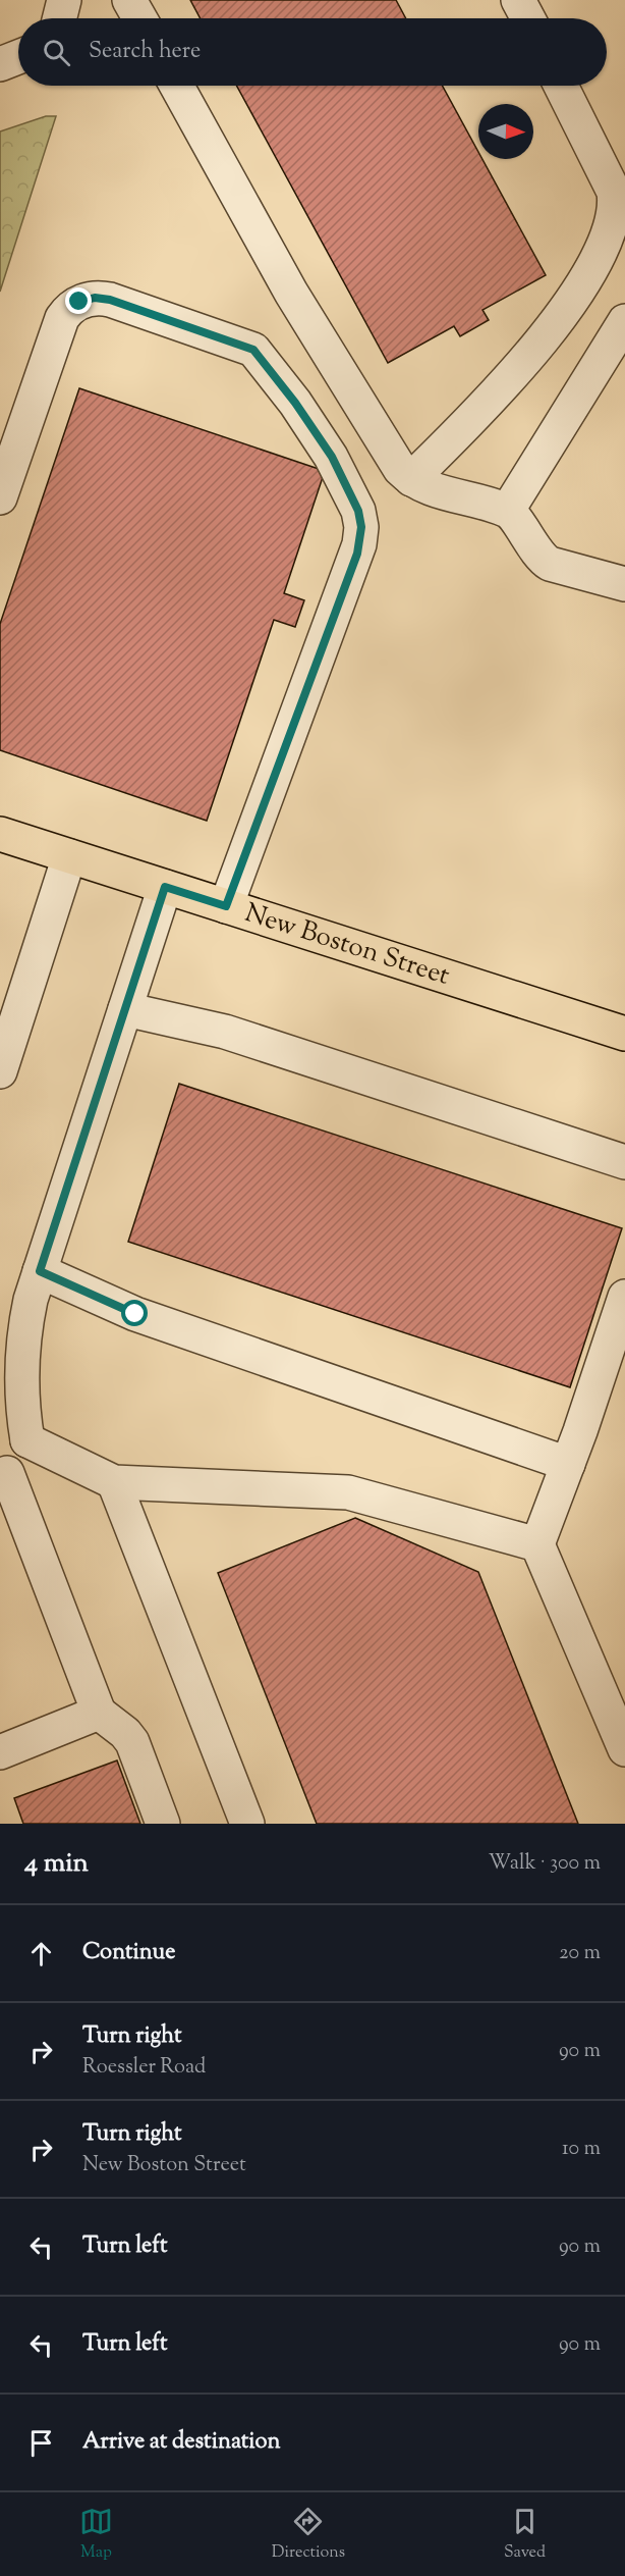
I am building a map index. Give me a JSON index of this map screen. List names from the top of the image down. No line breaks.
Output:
{"streets":{"main road":["New Boston Street"]},"north":"right","page":{"search":"Search here","heading":["4 min","Walk · 300 m"],"list":[["Continue","20 m"],["Turn right","Roessler Road","90 m"],["Turn right","New Boston Street","10 m"],["Turn left","90 m"],["Turn left","90 m"],"Arrive at destination"],"nav":["Map","Directions","Saved"]}}
